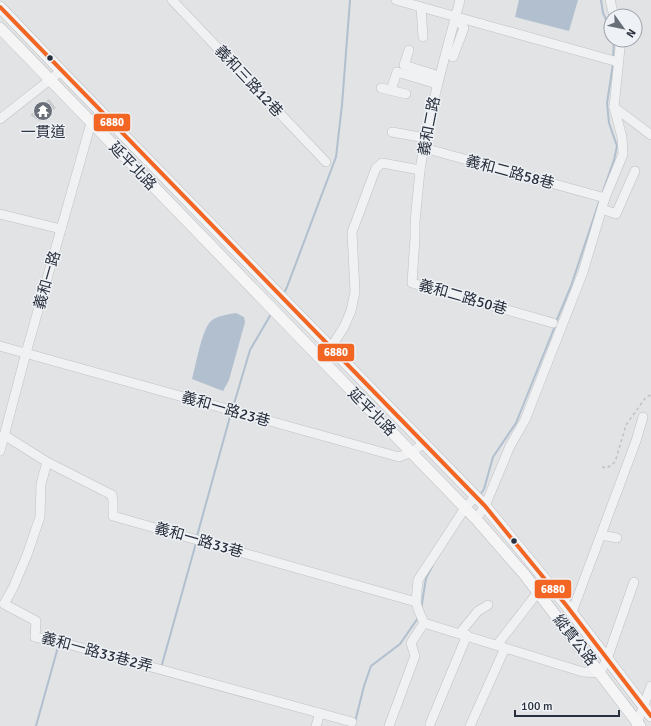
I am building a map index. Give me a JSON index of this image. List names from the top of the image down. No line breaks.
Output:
{"streets":{"main road":["延平北路","縱貫公路"],"street":["義和三路12巷","義和二路","義和二路58巷","義和一路","義和二路50巷","義和一路23巷","義和一路33巷","義和一路33巷2弄"]},"crossings":[["義和二路","延平北路"],["義和二路","義和二路58巷"],["義和二路","義和二路50巷"],["延平北路","義和一路"],["延平北路","義和一路23巷"],["延平北路","縱貫公路"],["義和一路","義和一路23巷"],["義和一路","義和一路33巷"],["義和一路33巷","義和一路33巷2弄"]],"places":{"temple":["一貫道"]},"lines":["transit line 6880"],"scale_bar":"100 m","north":"bottom right"}
